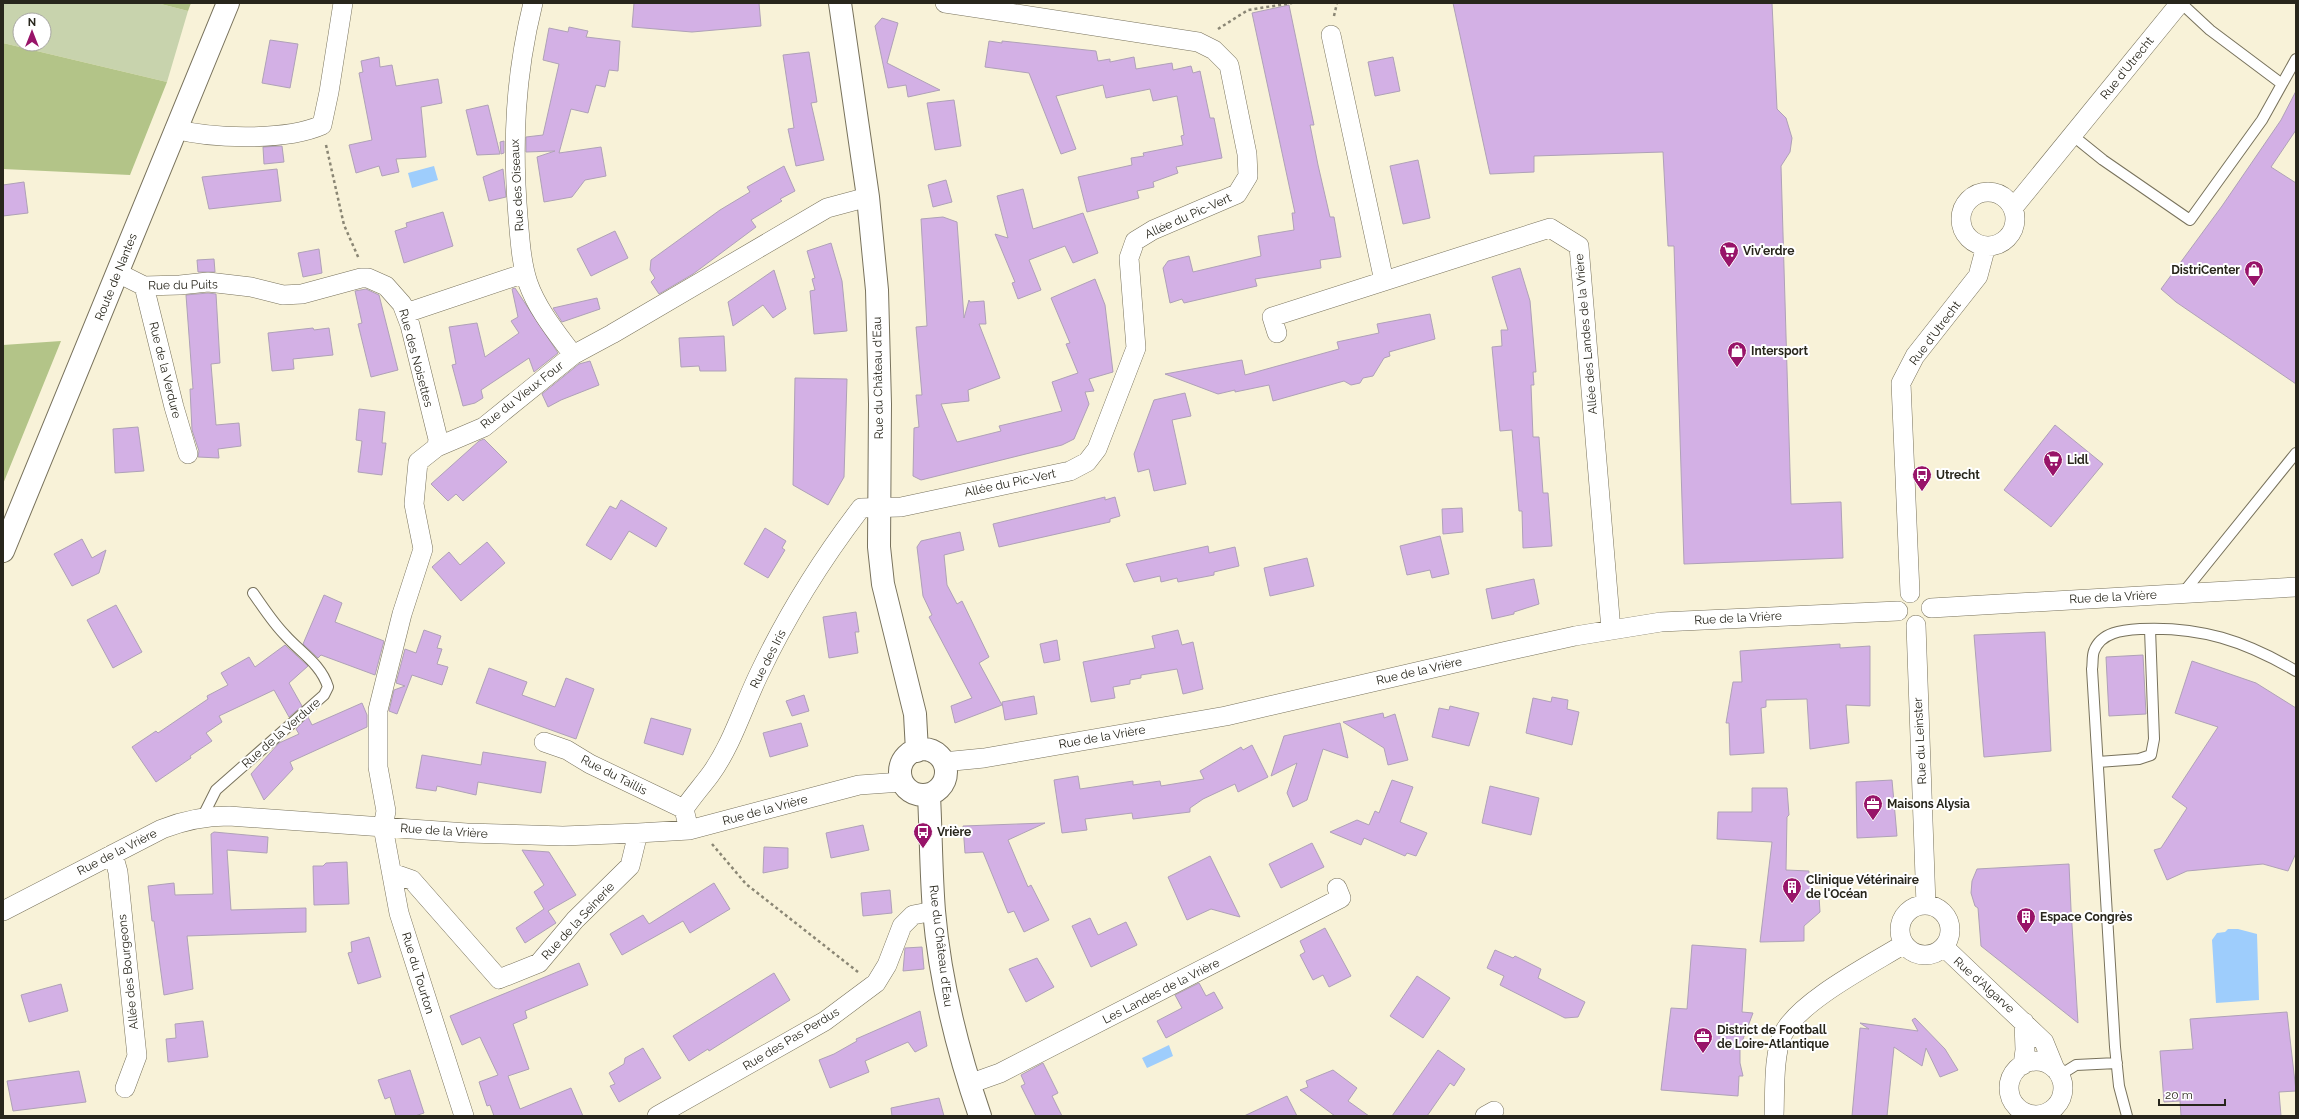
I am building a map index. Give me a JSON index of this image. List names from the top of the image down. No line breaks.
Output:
{"streets":{"street":["Rue d'Utrecht","Rue des Oiseaux","Allée du Pic-Vert","Route de Nantes","Rue du Puits","Allée des Landes de la Vrière","Rue des Noisettes","Rue de la Verdure","Rue du Château d'Eau","Rue du Vieux Four","Rue de la Vrière","Rue des Iris","Rue du Leinster","Rue du Taillis","Rue de la Seinerie","Allée des Bourgeons","Rue du Tourton","Rue d'Algarve","Les Landes de la Vrière","Rue des Pas Perdus"]},"crossings":[["Rue d'Utrecht","Rue de la Vrière"],["Rue d'Utrecht","Rue du Leinster"],["Rue des Oiseaux","Rue du Vieux Four"],["Allée du Pic-Vert","Rue du Château d'Eau"],["Allée du Pic-Vert","Rue des Iris"],["Route de Nantes","Rue du Puits"],["Rue du Puits","Rue des Noisettes"],["Rue du Puits","Rue de la Verdure"],["Allée des Landes de la Vrière","Rue de la Vrière"],["Rue des Noisettes","Rue du Vieux Four"],["Rue de la Verdure","Rue de la Vrière"],["Rue du Château d'Eau","Rue du Vieux Four"],["Rue du Château d'Eau","Rue de la Vrière"],["Rue du Château d'Eau","Rue des Iris"],["Rue du Château d'Eau","Les Landes de la Vrière"],["Rue du Château d'Eau","Rue des Pas Perdus"],["Rue du Vieux Four","Rue de la Vrière"],["Rue du Vieux Four","Rue du Tourton"],["Rue de la Vrière","Rue du Leinster"],["Rue de la Vrière","Rue de la Seinerie"],["Rue de la Vrière","Allée des Bourgeons"],["Rue de la Vrière","Rue du Tourton"],["Rue des Iris","Rue du Taillis"],["Rue du Leinster","Rue d'Algarve"],["Rue de la Seinerie","Rue du Tourton"]],"places":{"supermarket":["Viv'erdre","Lidl"],"shop":["DistriCenter","Intersport"],"bus stop":["Utrecht","Vrière"],"office":["Maisons Alysia","District de Football de Loire-Atlantique"],"building":["Clinique Vétérinaire de l'Océan","Espace Congrès"]},"scale_bar":"20 m","north":"top"}
